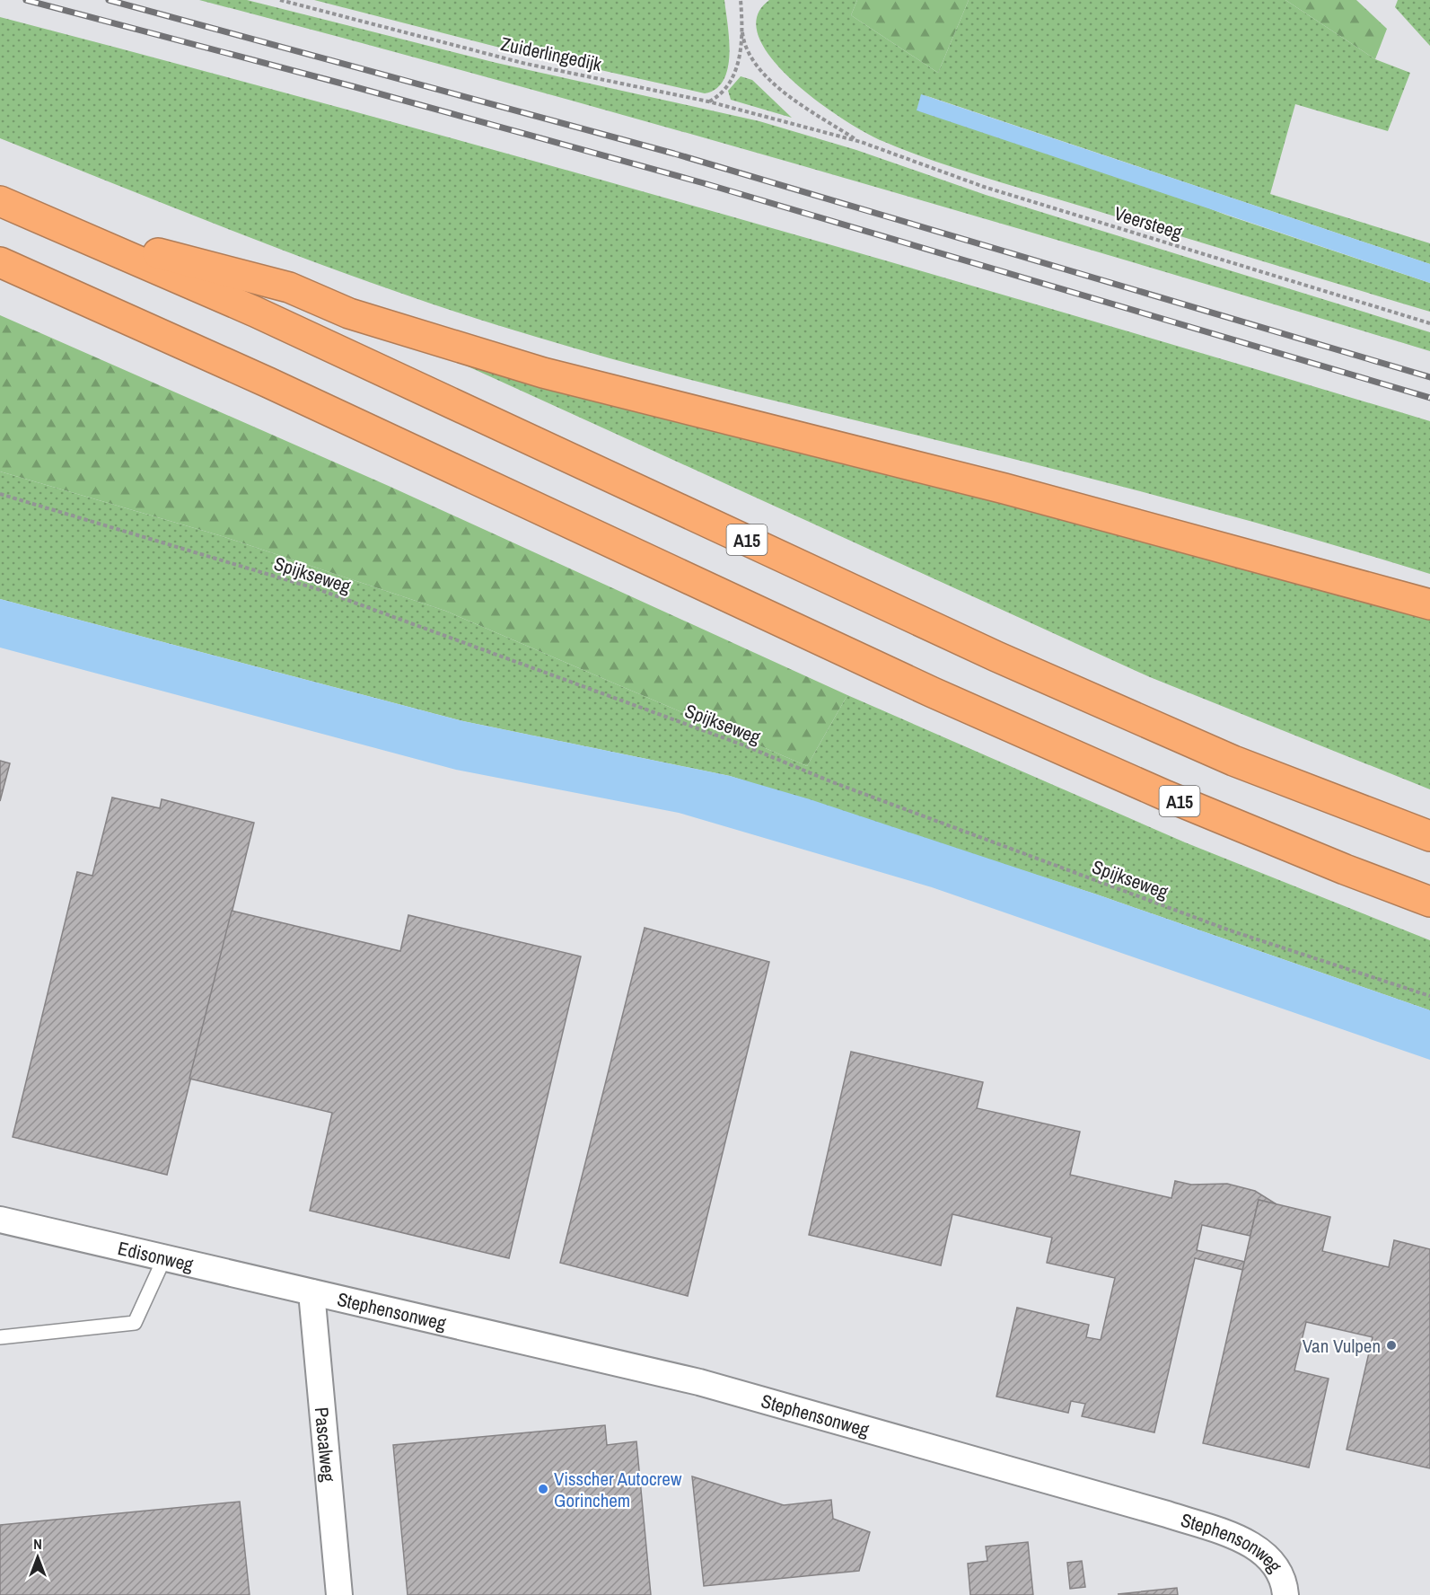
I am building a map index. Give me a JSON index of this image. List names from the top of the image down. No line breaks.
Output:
{"streets":{"highway":["A15"],"street":["Edisonweg","Stephensonweg","Pascalweg"],"path":["Zuiderlingedijk","Veersteeg","Spijkseweg"]},"crossings":[["Zuiderlingedijk","Veersteeg"],["Edisonweg","Stephensonweg"],["Edisonweg","Pascalweg"],["Stephensonweg","Pascalweg"]],"places":["Van Vulpen","Visscher Autocrew Gorinchem"],"north":"top"}
